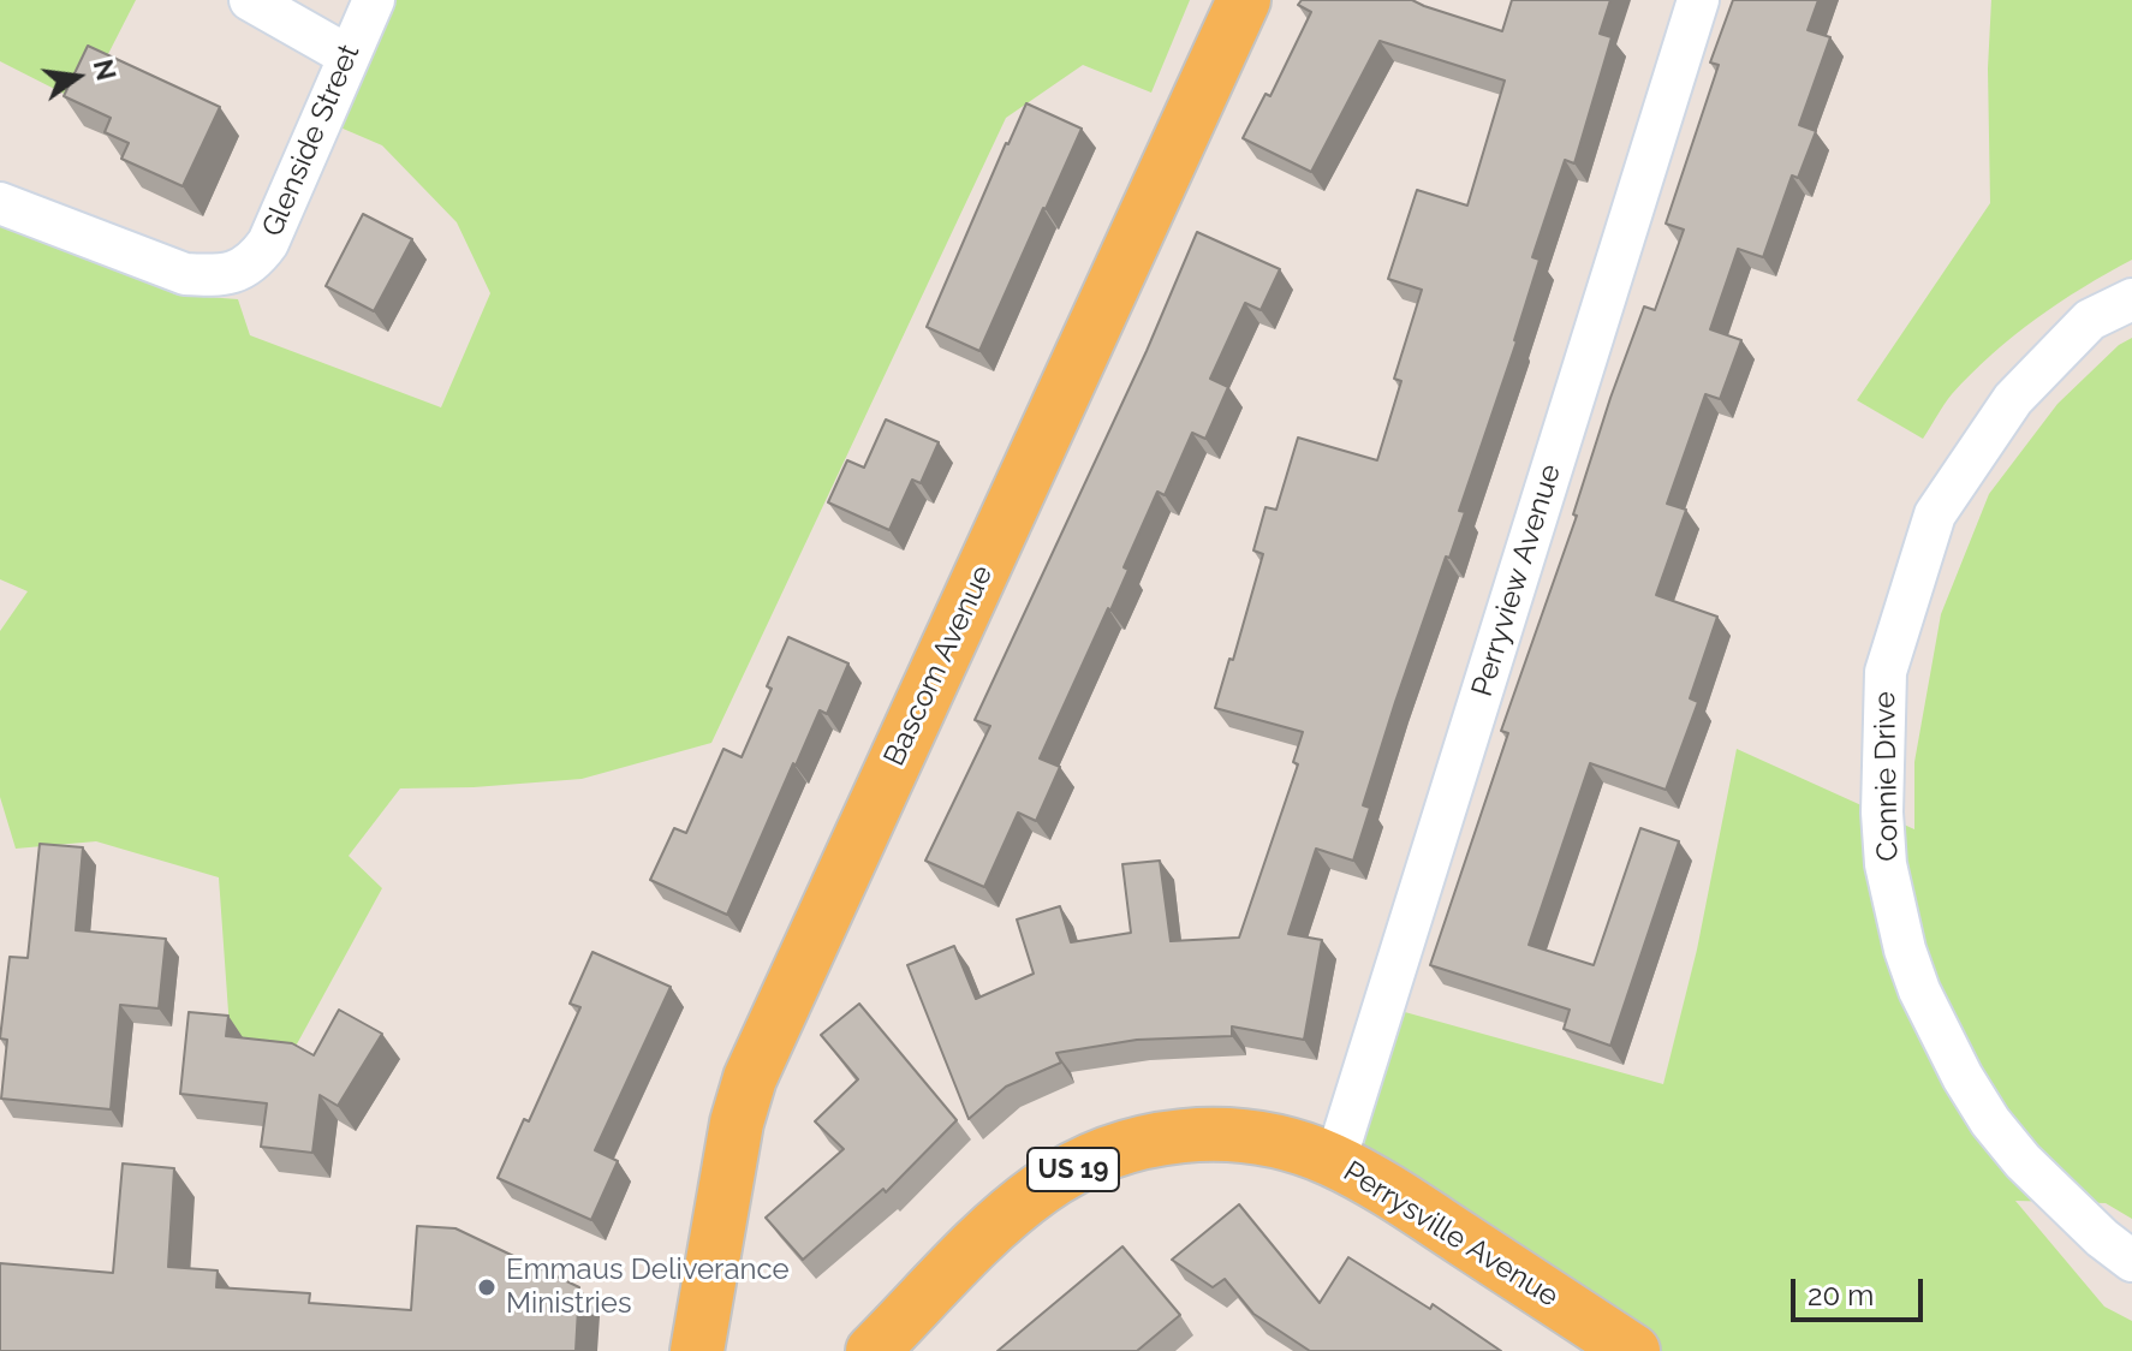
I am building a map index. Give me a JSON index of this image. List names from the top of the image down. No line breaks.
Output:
{"streets":{"main road":["Bascom Avenue","US 19","Perrysville Avenue"],"street":["Glenside Street","Perryview Avenue","Connie Drive"]},"crossings":[["Perryview Avenue","Perrysville Avenue"]],"places":["Emmaus Deliverance Ministries"],"scale_bar":"20 m","north":"right"}
